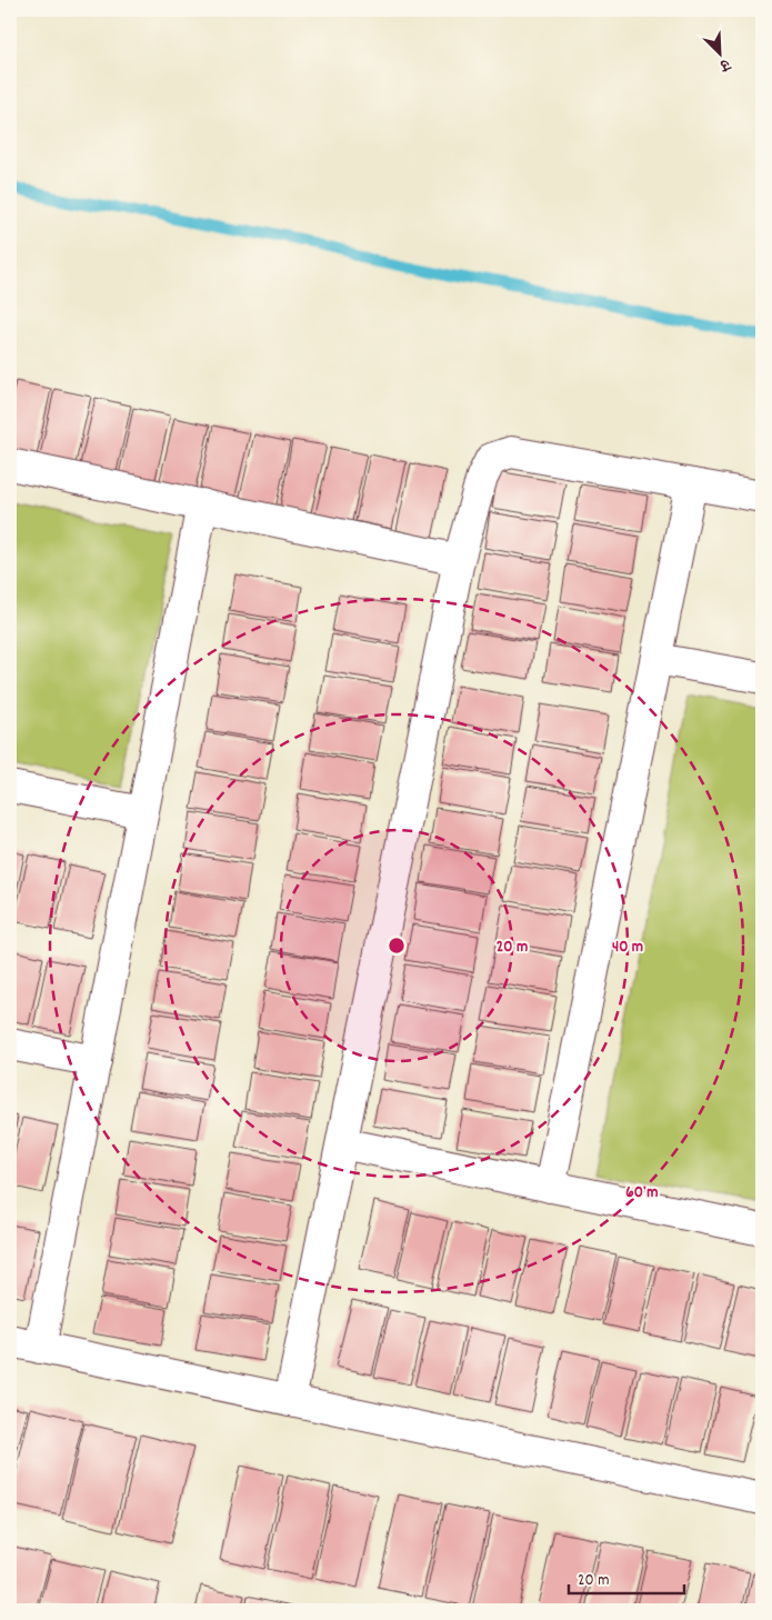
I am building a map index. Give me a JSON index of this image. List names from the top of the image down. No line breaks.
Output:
{"scale_bar":"20 m","north":"bottom right","rings":["20 m","40 m","60 m"]}
